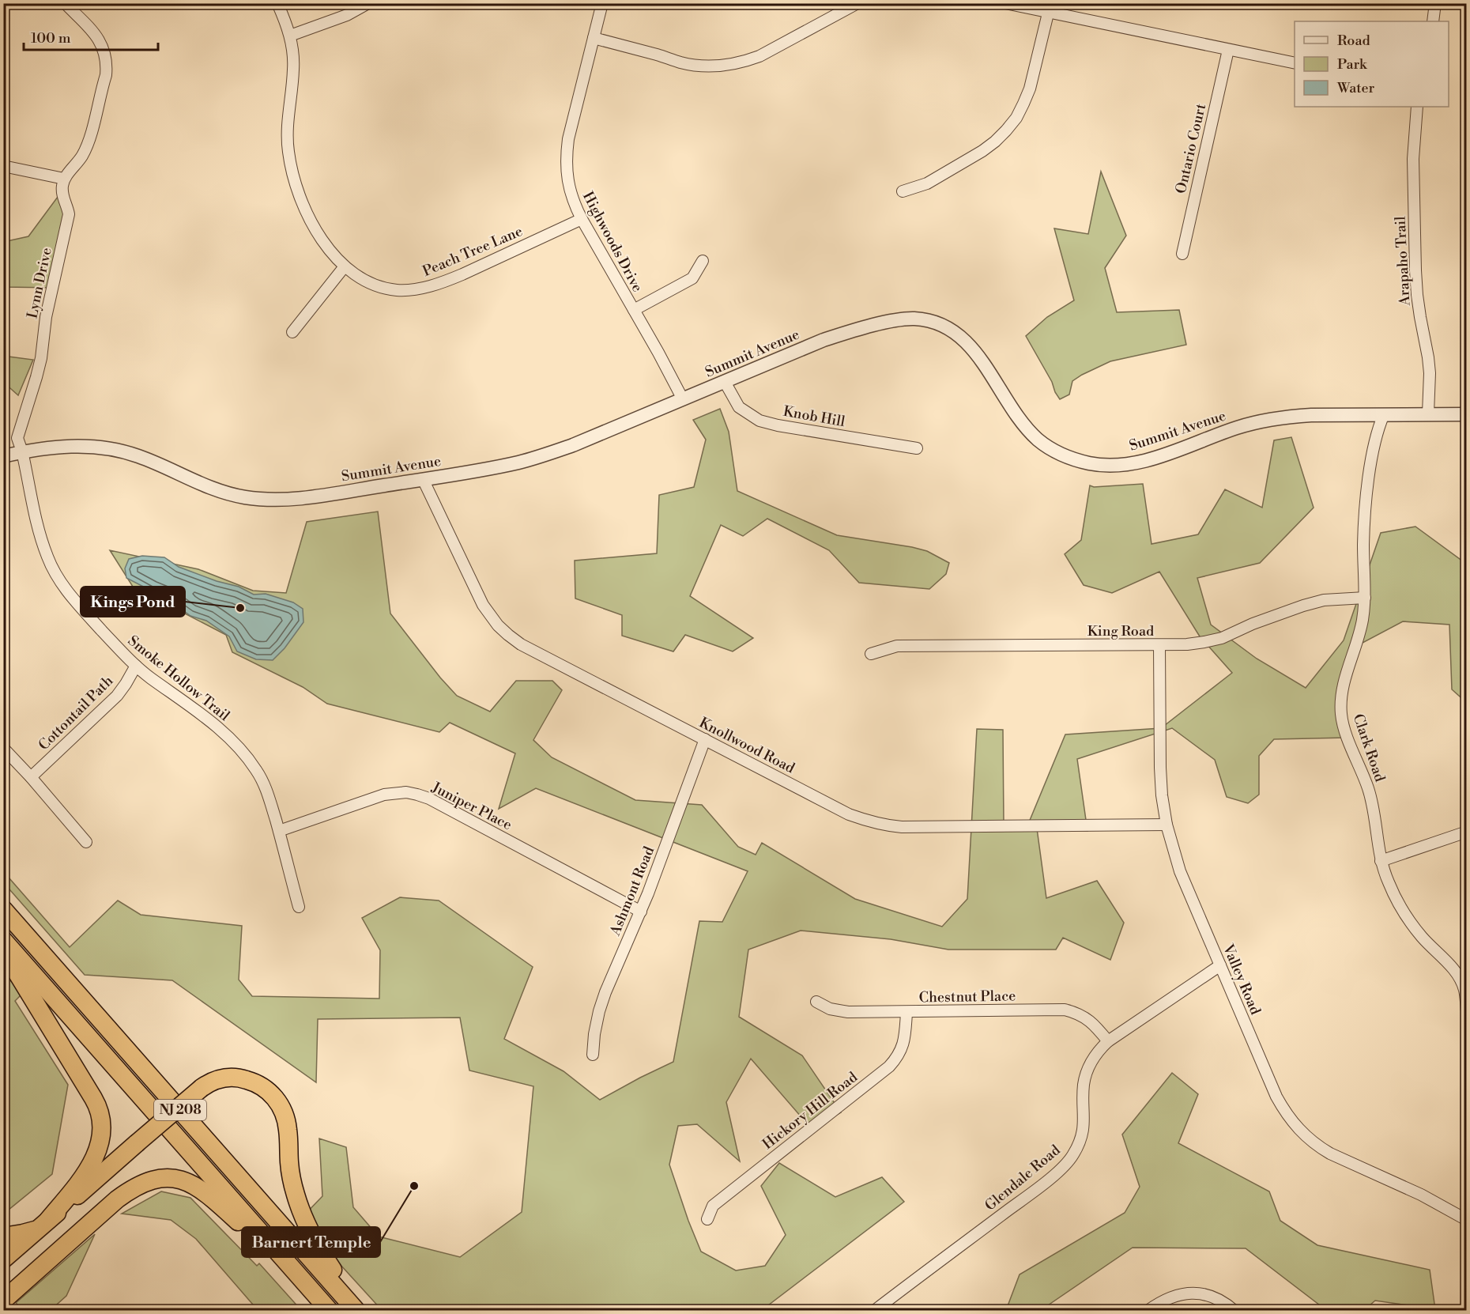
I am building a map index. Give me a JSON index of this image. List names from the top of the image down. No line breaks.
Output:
{"streets":{"highway":["NJ 208"],"street":["Ontario Court","Highwoods Drive","Peach Tree Lane","Arapaho Trail","Lynn Drive","Summit Avenue","Knob Hill","King Road","Smoke Hollow Trail","Cottontail Path","Knollwood Road","Clark Road","Juniper Place","Ashmont Road","Valley Road","Chestnut Place","Hickory Hill Road","Glendale Road"]},"crossings":[["Highwoods Drive","Peach Tree Lane"],["Highwoods Drive","Summit Avenue"],["Arapaho Trail","Summit Avenue"],["Lynn Drive","Summit Avenue"],["Lynn Drive","Smoke Hollow Trail"],["Summit Avenue","Knob Hill"],["Summit Avenue","Smoke Hollow Trail"],["Summit Avenue","Knollwood Road"],["Summit Avenue","Clark Road"],["King Road","Clark Road"],["King Road","Valley Road"],["Smoke Hollow Trail","Cottontail Path"],["Smoke Hollow Trail","Juniper Place"],["Knollwood Road","Ashmont Road"],["Knollwood Road","Valley Road"],["Juniper Place","Ashmont Road"],["Valley Road","Glendale Road"],["Chestnut Place","Hickory Hill Road"],["Chestnut Place","Glendale Road"]],"places":["Kings Pond","Barnert Temple"],"legend":["Road","Park","Water"],"scale_bar":"100 m"}
